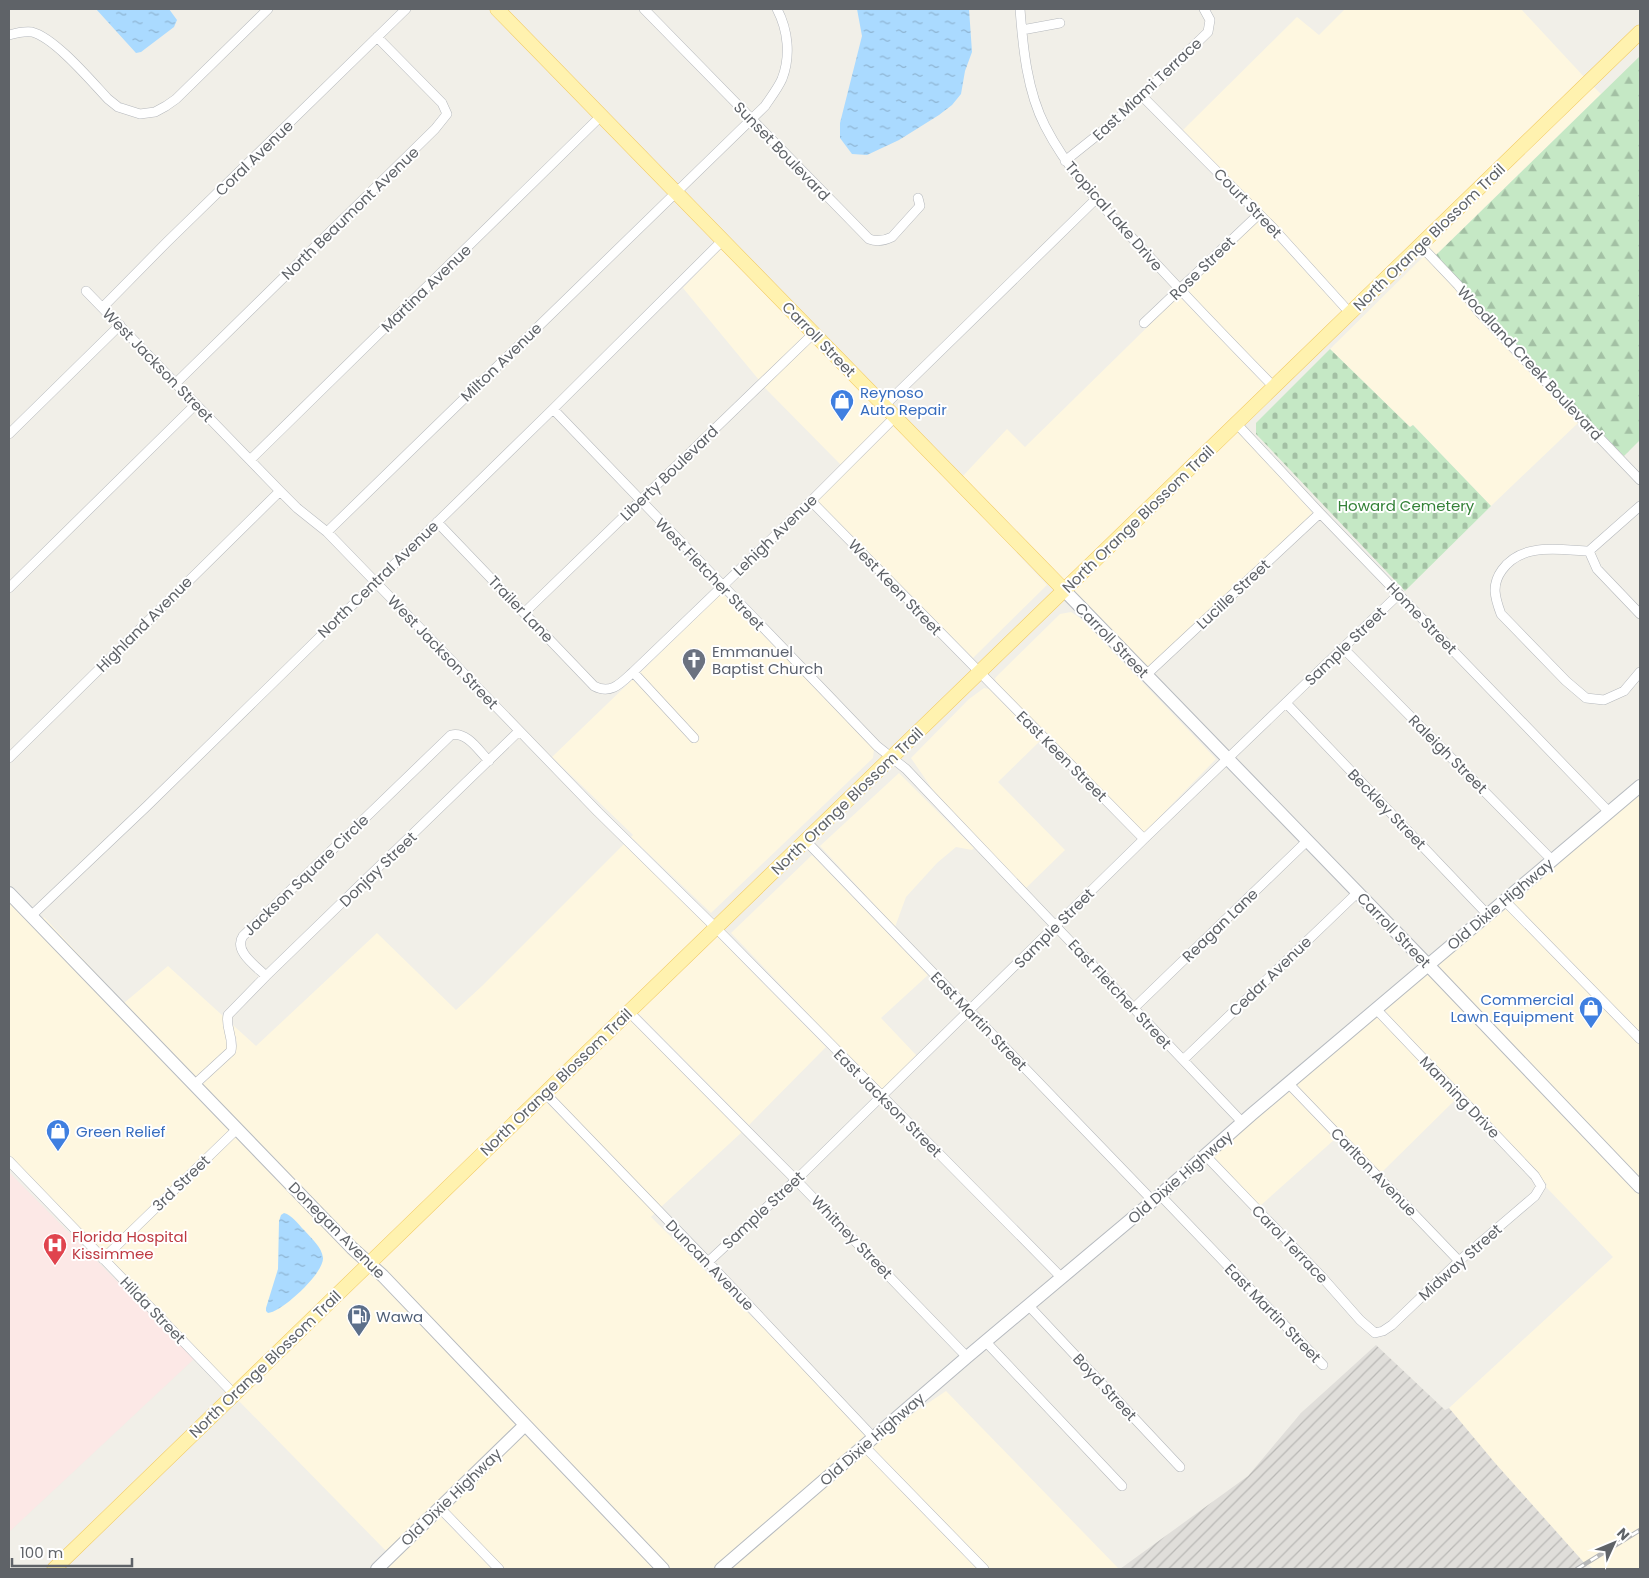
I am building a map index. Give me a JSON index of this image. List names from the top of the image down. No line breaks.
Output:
{"streets":{"main road":["North Orange Blossom Trail","Carroll Street"],"street":["East Miami Terrace","Sunset Boulevard","Coral Avenue","Court Street","North Beaumont Avenue","Tropical Lake Drive","Rose Street","Martina Avenue","Milton Avenue","Woodland Creek Boulevard","West Jackson Street","Liberty Boulevard","Lehigh Avenue","West Fletcher Street","North Central Avenue","West Keen Street","Lucille Street","Trailer Lane","Home Street","Highland Avenue","Sample Street","Raleigh Street","East Keen Street","Beckley Street","Donjay Street","Jackson Square Circle","Old Dixie Highway","Reagan Lane","Cedar Avenue","East Fletcher Street","East Martin Street","Manning Drive","East Jackson Street","Carlton Avenue","3rd Street","Donegan Avenue","Whitney Street","Carol Terrace","Midway Street","Duncan Avenue","Hilda Street","Boyd Street"]},"crossings":[["East Miami Terrace","Court Street"],["East Miami Terrace","Tropical Lake Drive"],["Coral Avenue","North Beaumont Avenue"],["Coral Avenue","West Jackson Street"],["Court Street","North Orange Blossom Trail"],["Court Street","Rose Street"],["North Beaumont Avenue","West Jackson Street"],["Tropical Lake Drive","North Orange Blossom Trail"],["Tropical Lake Drive","Rose Street"],["North Orange Blossom Trail","Carroll Street"],["North Orange Blossom Trail","Woodland Creek Boulevard"],["North Orange Blossom Trail","West Jackson Street"],["North Orange Blossom Trail","West Fletcher Street"],["North Orange Blossom Trail","West Keen Street"],["North Orange Blossom Trail","Home Street"],["North Orange Blossom Trail","East Keen Street"],["North Orange Blossom Trail","East Fletcher Street"],["North Orange Blossom Trail","East Martin Street"],["North Orange Blossom Trail","East Jackson Street"],["North Orange Blossom Trail","Donegan Avenue"],["North Orange Blossom Trail","Whitney Street"],["North Orange Blossom Trail","Duncan Avenue"],["North Orange Blossom Trail","Hilda Street"],["Martina Avenue","Carroll Street"],["Martina Avenue","West Jackson Street"],["Carroll Street","Milton Avenue"],["Carroll Street","Liberty Boulevard"],["Carroll Street","Lehigh Avenue"],["Carroll Street","North Central Avenue"],["Carroll Street","Lucille Street"],["Carroll Street","Sample Street"],["Carroll Street","Old Dixie Highway"],["Carroll Street","Reagan Lane"],["Carroll Street","Cedar Avenue"],["Milton Avenue","West Jackson Street"],["West Jackson Street","North Central Avenue"],["West Jackson Street","Highland Avenue"],["West Jackson Street","Donjay Street"],["West Jackson Street","East Jackson Street"],["Liberty Boulevard","West Fletcher Street"],["Liberty Boulevard","Trailer Lane"],["Lehigh Avenue","West Fletcher Street"],["Lehigh Avenue","West Keen Street"],["Lehigh Avenue","Trailer Lane"],["West Fletcher Street","North Central Avenue"],["West Fletcher Street","East Fletcher Street"],["North Central Avenue","Trailer Lane"],["North Central Avenue","Donegan Avenue"],["West Keen Street","East Keen Street"],["Lucille Street","Home Street"],["Home Street","Sample Street"],["Home Street","Old Dixie Highway"],["Sample Street","Raleigh Street"],["Sample Street","East Keen Street"],["Sample Street","Beckley Street"],["Sample Street","East Fletcher Street"],["Sample Street","East Martin Street"],["Sample Street","East Jackson Street"],["Sample Street","Whitney Street"],["Sample Street","Duncan Avenue"],["Raleigh Street","Old Dixie Highway"],["Beckley Street","Old Dixie Highway"],["Donjay Street","Jackson Square Circle"],["Old Dixie Highway","East Fletcher Street"],["Old Dixie Highway","East Martin Street"],["Old Dixie Highway","Manning Drive"],["Old Dixie Highway","East Jackson Street"],["Old Dixie Highway","Carlton Avenue"],["Old Dixie Highway","Donegan Avenue"],["Old Dixie Highway","Whitney Street"],["Old Dixie Highway","Carol Terrace"],["Old Dixie Highway","Duncan Avenue"],["Old Dixie Highway","Boyd Street"],["Reagan Lane","East Fletcher Street"],["Cedar Avenue","East Fletcher Street"],["Manning Drive","Midway Street"],["Carlton Avenue","Midway Street"],["3rd Street","Donegan Avenue"],["3rd Street","Hilda Street"],["Carol Terrace","Midway Street"]],"parks":["Howard Cemetery"],"places":{"shop":["Reynoso Auto Repair","Commercial Lawn Equipment","Green Relief"],"church":["Emmanuel Baptist Church"],"hospital":["Florida Hospital Kissimmee"],"fuel station":["Wawa"]},"scale_bar":"100 m","north":"top right"}
